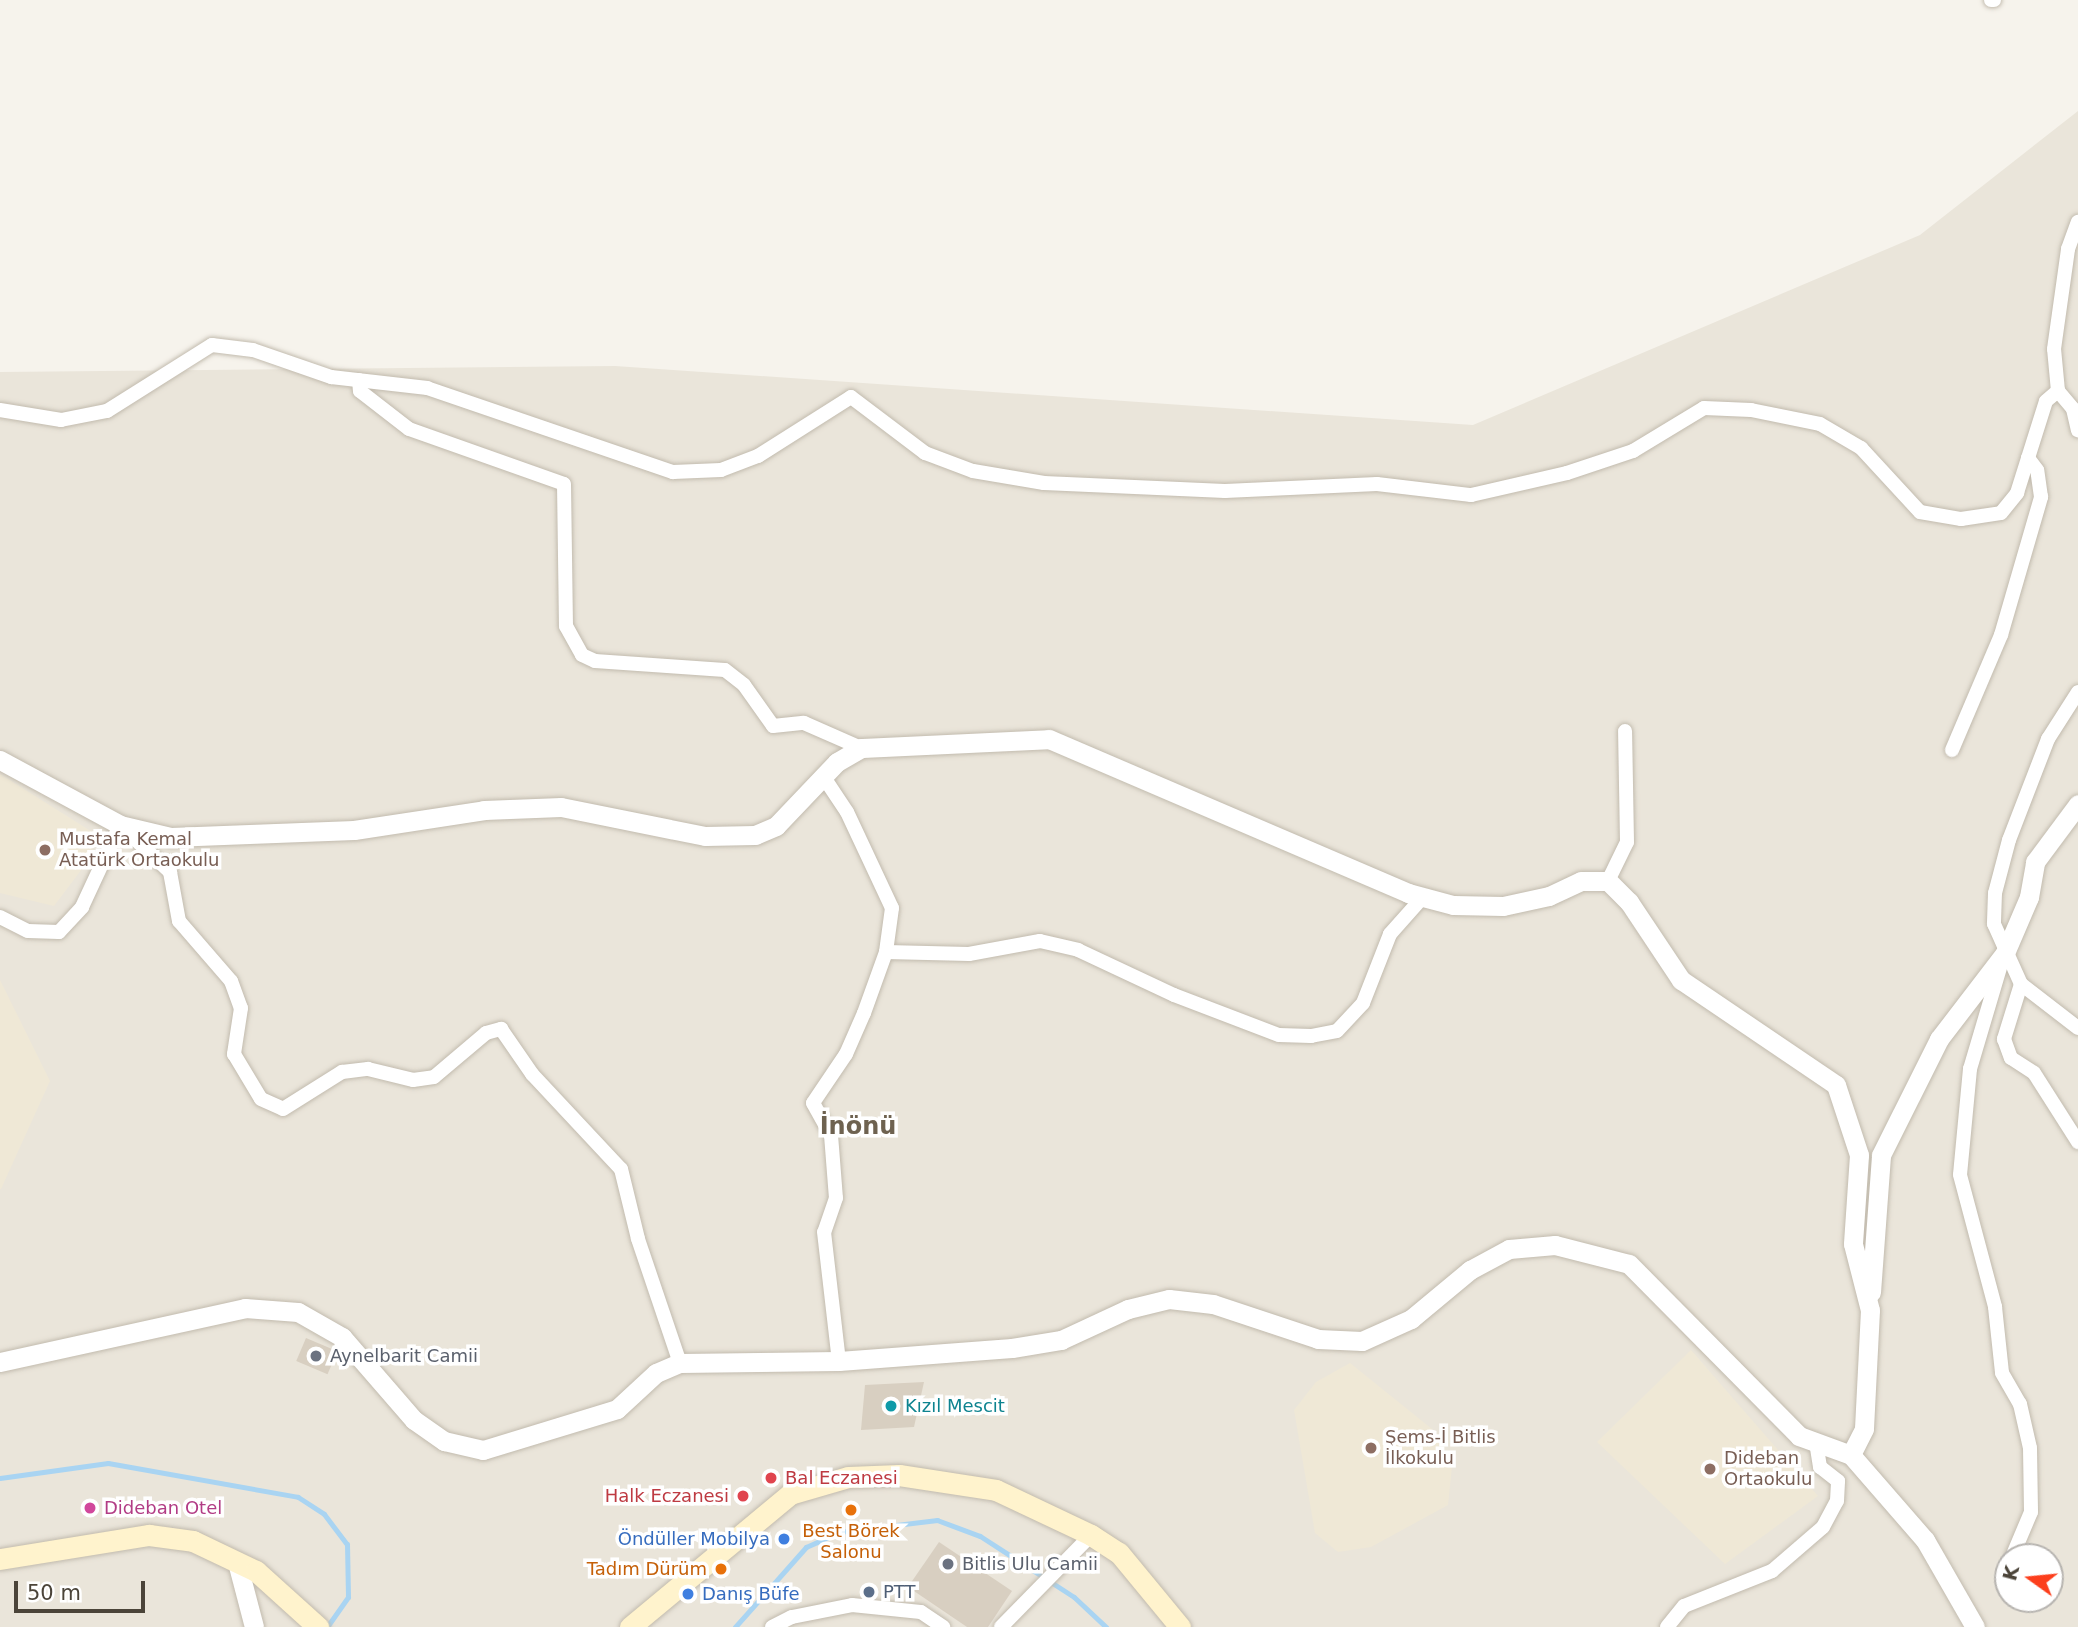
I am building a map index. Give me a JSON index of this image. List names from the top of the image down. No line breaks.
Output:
{"districts":["İnönü"],"places":["Mustafa Kemal Atatürk Ortaokulu","Aynelbarit Camii","Kızıl Mescit","Şems-İ Bitlis İlkokulu","Dideban Ortaokulu","Bal Eczanesi","Halk Eczanesi","Dideban Otel","Best Börek Salonu","Öndüller Mobilya","Bitlis Ulu Camii","Tadım Dürüm","PTT","Danış Büfe"],"scale_bar":"50 m","north":"left"}
